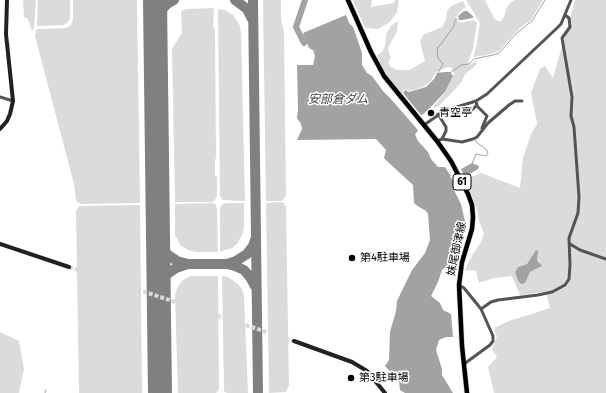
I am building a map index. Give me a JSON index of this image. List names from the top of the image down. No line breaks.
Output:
{"streets":{"main road":["61","妹尾御津線"]},"water":["安部倉ダム"],"places":["青空亭","第4駐車場","第3駐車場"]}
